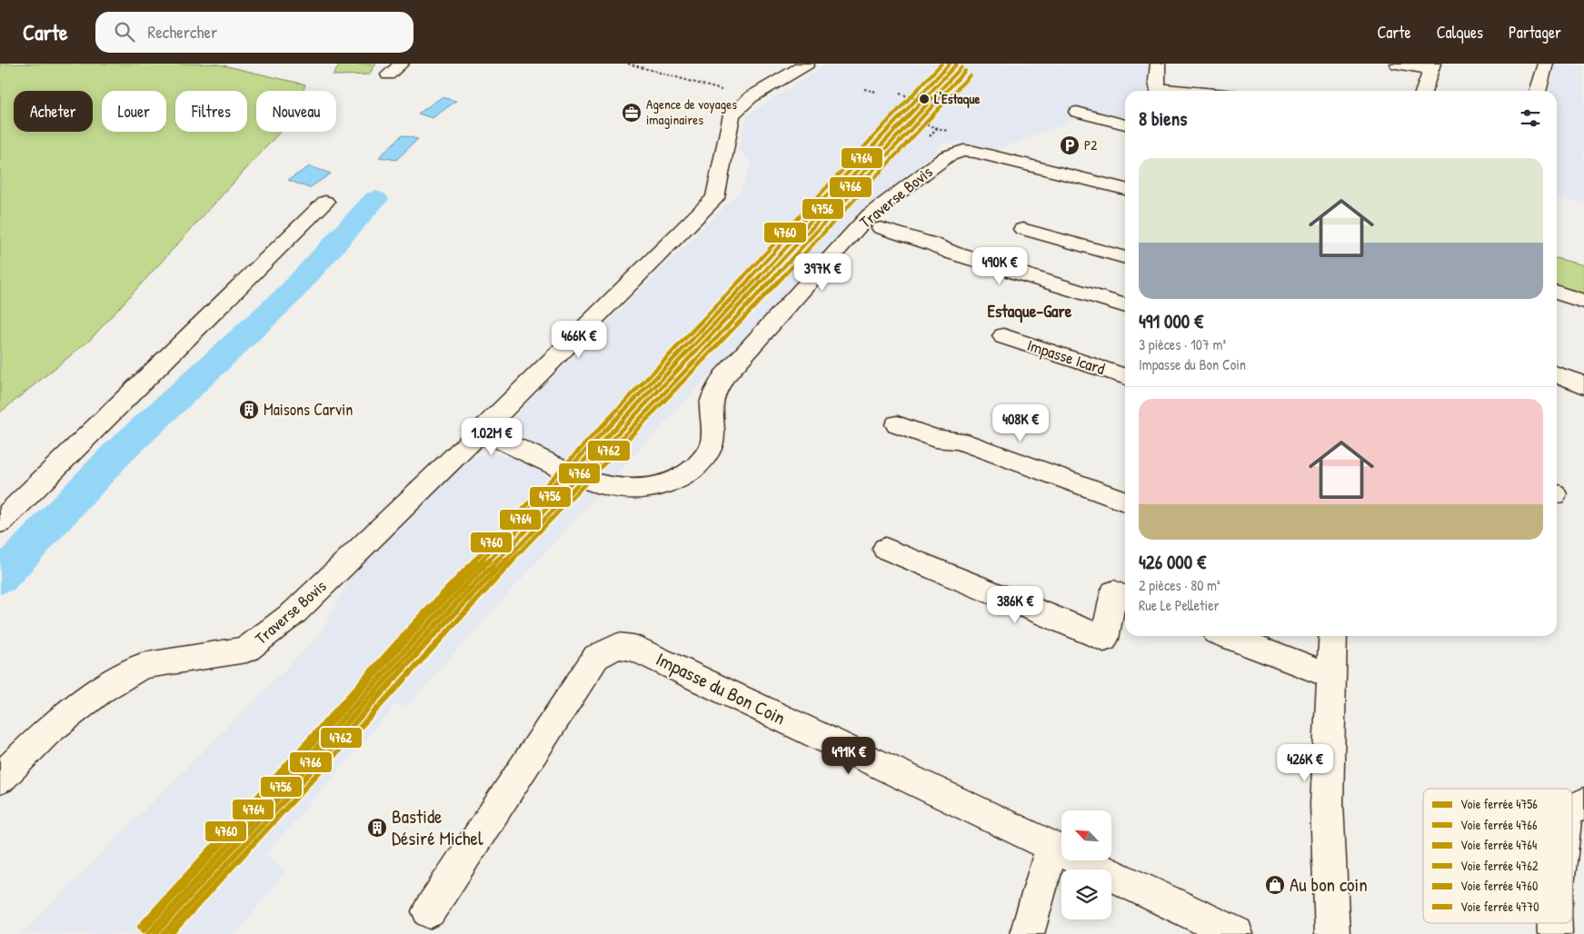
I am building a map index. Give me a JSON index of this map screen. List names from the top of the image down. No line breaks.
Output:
{"streets":{"street":["Traverse Bovis","Impasse Icard","Impasse du Bon Coin"]},"districts":["Estaque-Gare"],"places":{"other":["L'Estaque"],"office":["Agence de voyages imaginaires"],"parking":["P2"],"building":["Maisons Carvin","Bastide Désiré Michel"],"shop":["Au bon coin"]},"lines":["rail line 4756","rail line 4764","rail line 4760","rail line 4766","rail line 4762","rail line 4770"],"legend":["Voie ferrée 4756","Voie ferrée 4766","Voie ferrée 4764","Voie ferrée 4762","Voie ferrée 4760","Voie ferrée 4770"],"north":"top left","page":{"header":"Carte","search":"Rechercher","nav":["Carte","Calques","Partager"],"chip":["Acheter","Louer","Filtres","Nouveau"],"heading":"8 biens","list":[{"name":"491 000 €","note":"3 pièces · 107 m² · Impasse du Bon Coin"},{"name":"426 000 €","note":"2 pièces · 80 m² · Rue Le Pelletier"}],"price":["490K €","397K €","466K €","408K €","1.02M €","386K €","491K €","426K €"]}}
